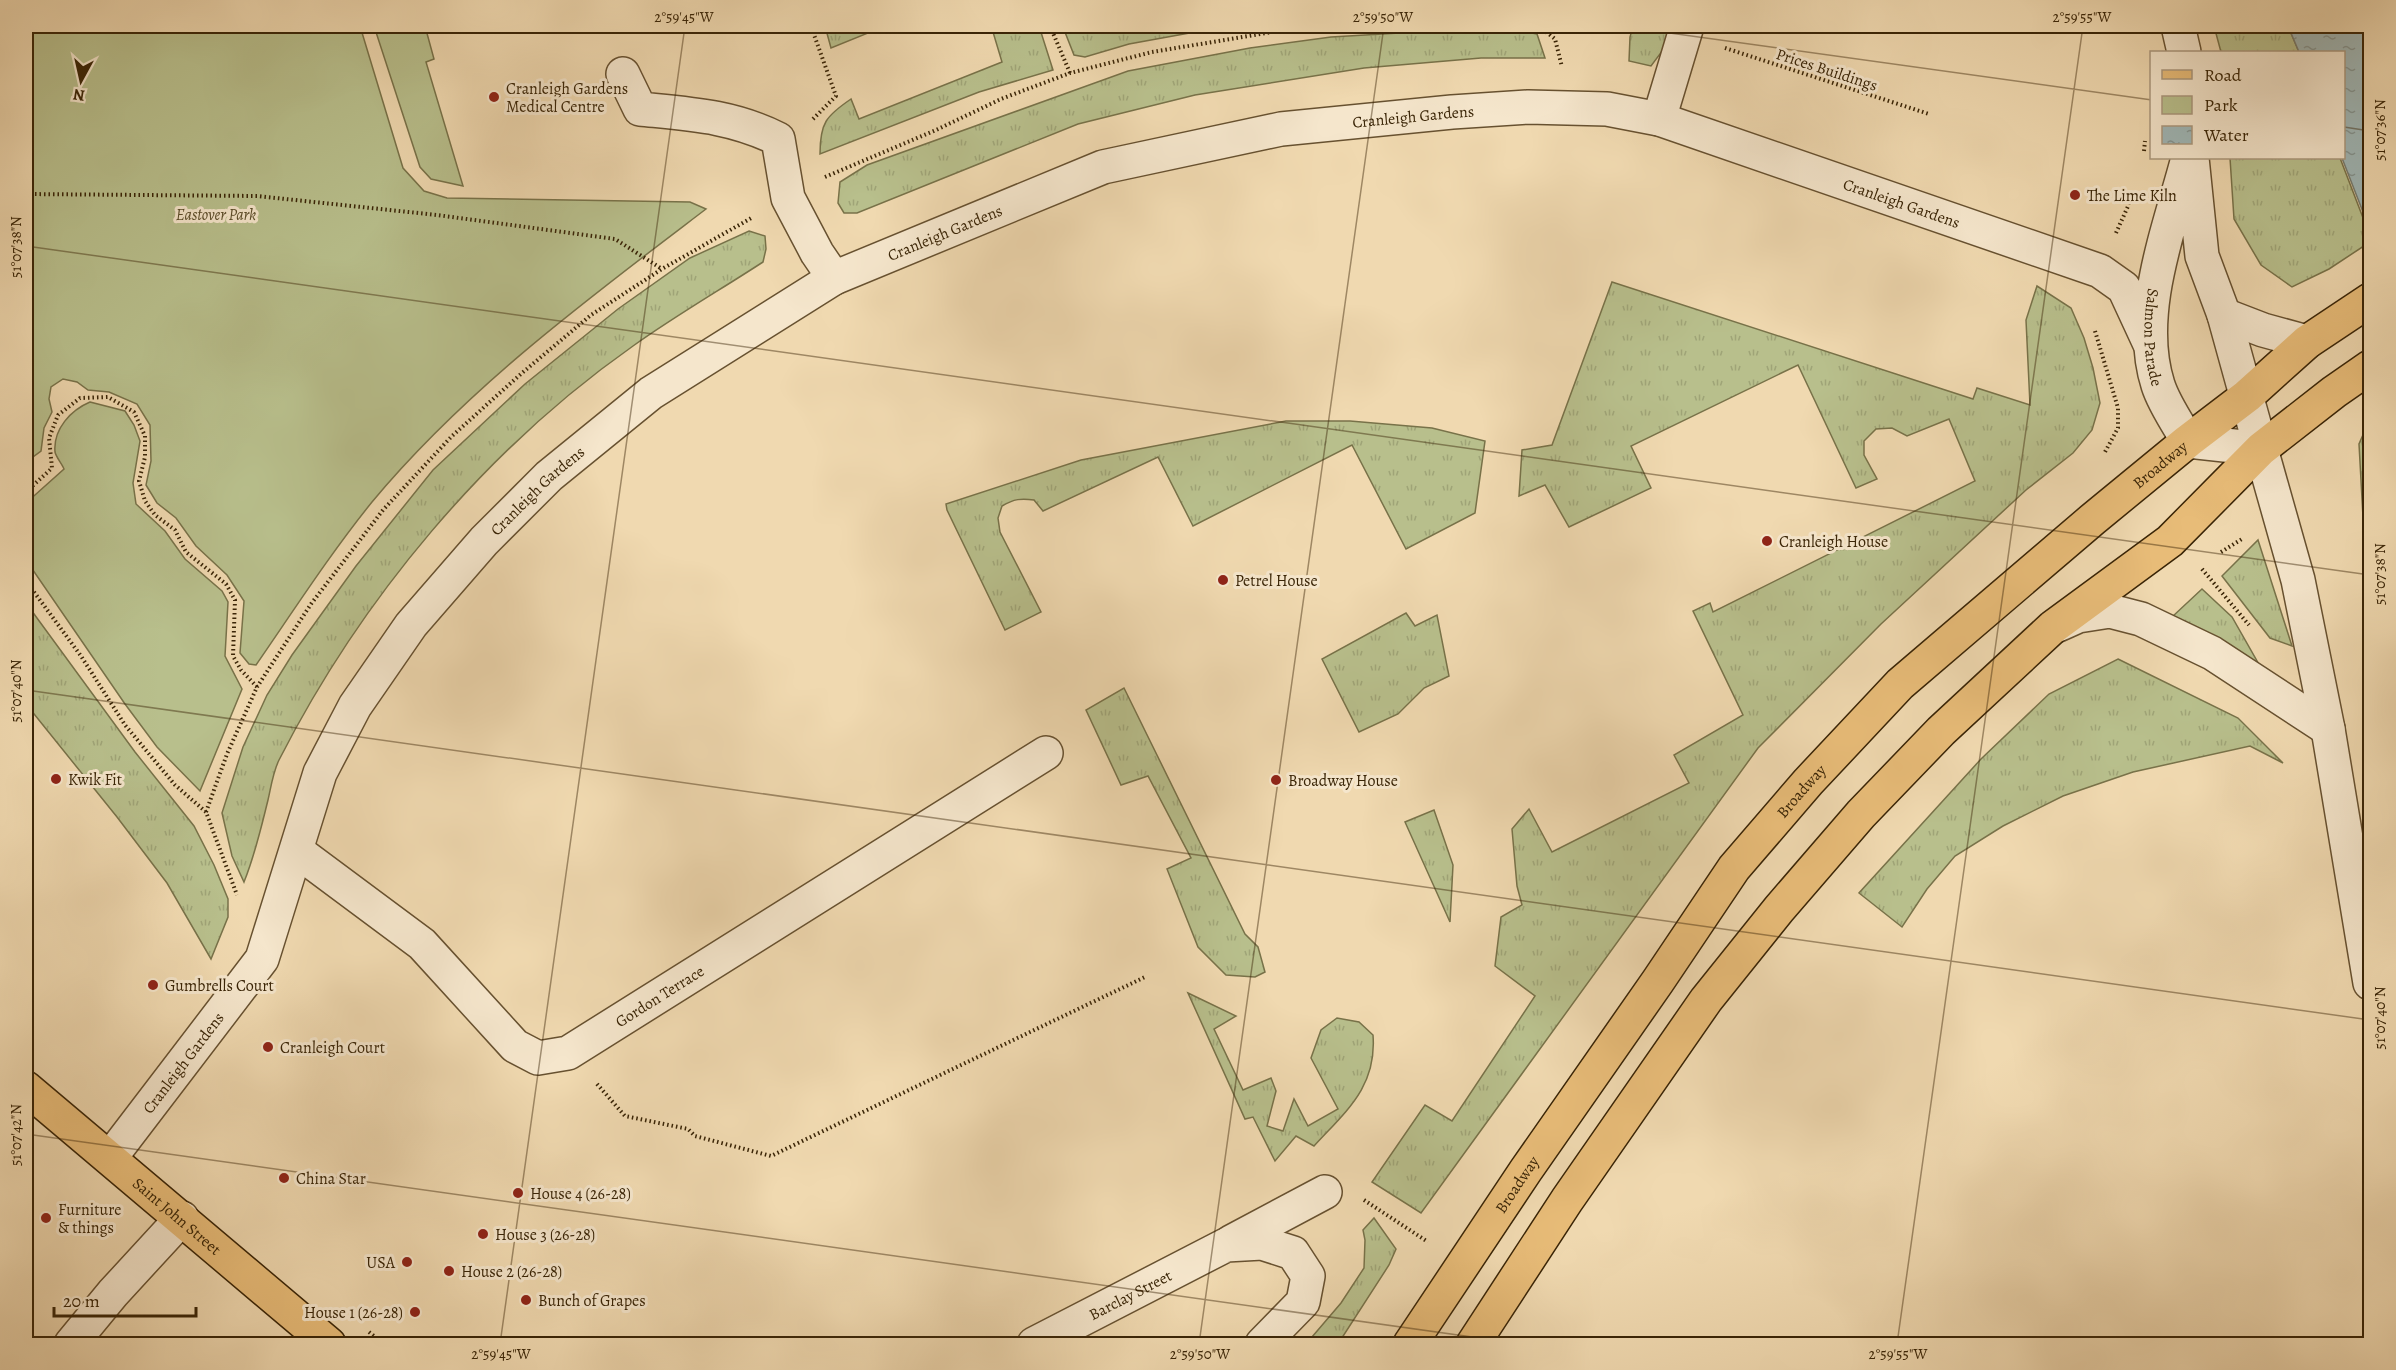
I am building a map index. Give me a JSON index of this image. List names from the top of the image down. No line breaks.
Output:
{"streets":{"main road":["Broadway","Saint John Street"],"street":["Cranleigh Gardens","Salmon Parade","Gordon Terrace","Barclay Street"],"path":["Prices Buildings"]},"crossings":[["Cranleigh Gardens","Salmon Parade"],["Cranleigh Gardens","Gordon Terrace"],["Cranleigh Gardens","Saint John Street"],["Salmon Parade","Broadway"]],"parks":["Eastover Park"],"places":["Cranleigh Gardens Medical Centre","The Lime Kiln","Cranleigh House","Petrel House","Kwik Fit","Broadway House","Gumbrells Court","Cranleigh Court","China Star","House 4 (26-28)","Furniture & things","House 3 (26-28)","USA","House 2 (26-28)","Bunch of Grapes","House 1 (26-28)"],"legend":["Road","Park","Water"],"scale_bar":"20 m","north":"bottom","coordinates":["2°59'45\"W","2°59'50\"W","2°59'55\"W","51°07'36\"N","51°07'38\"N","51°07'40\"N","51°07'42\"N"]}
